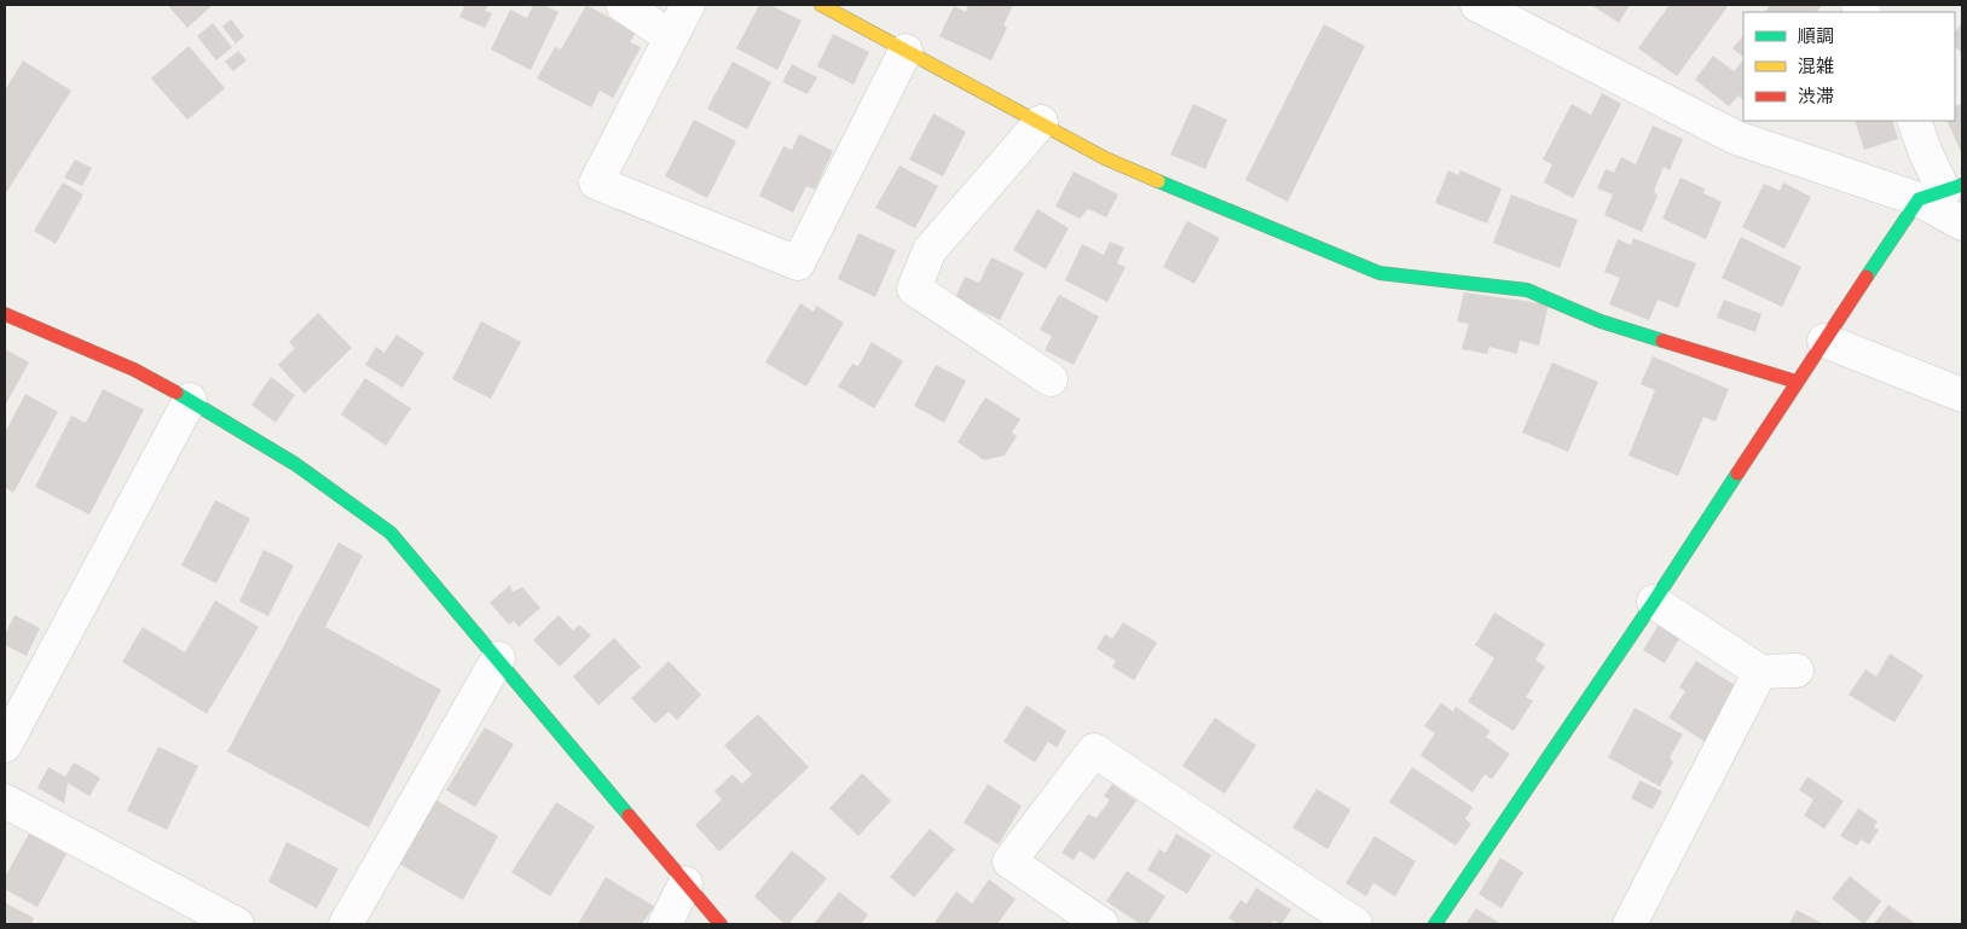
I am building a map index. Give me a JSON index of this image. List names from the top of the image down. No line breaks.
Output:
{"legend":["順調","混雑","渋滞"]}
